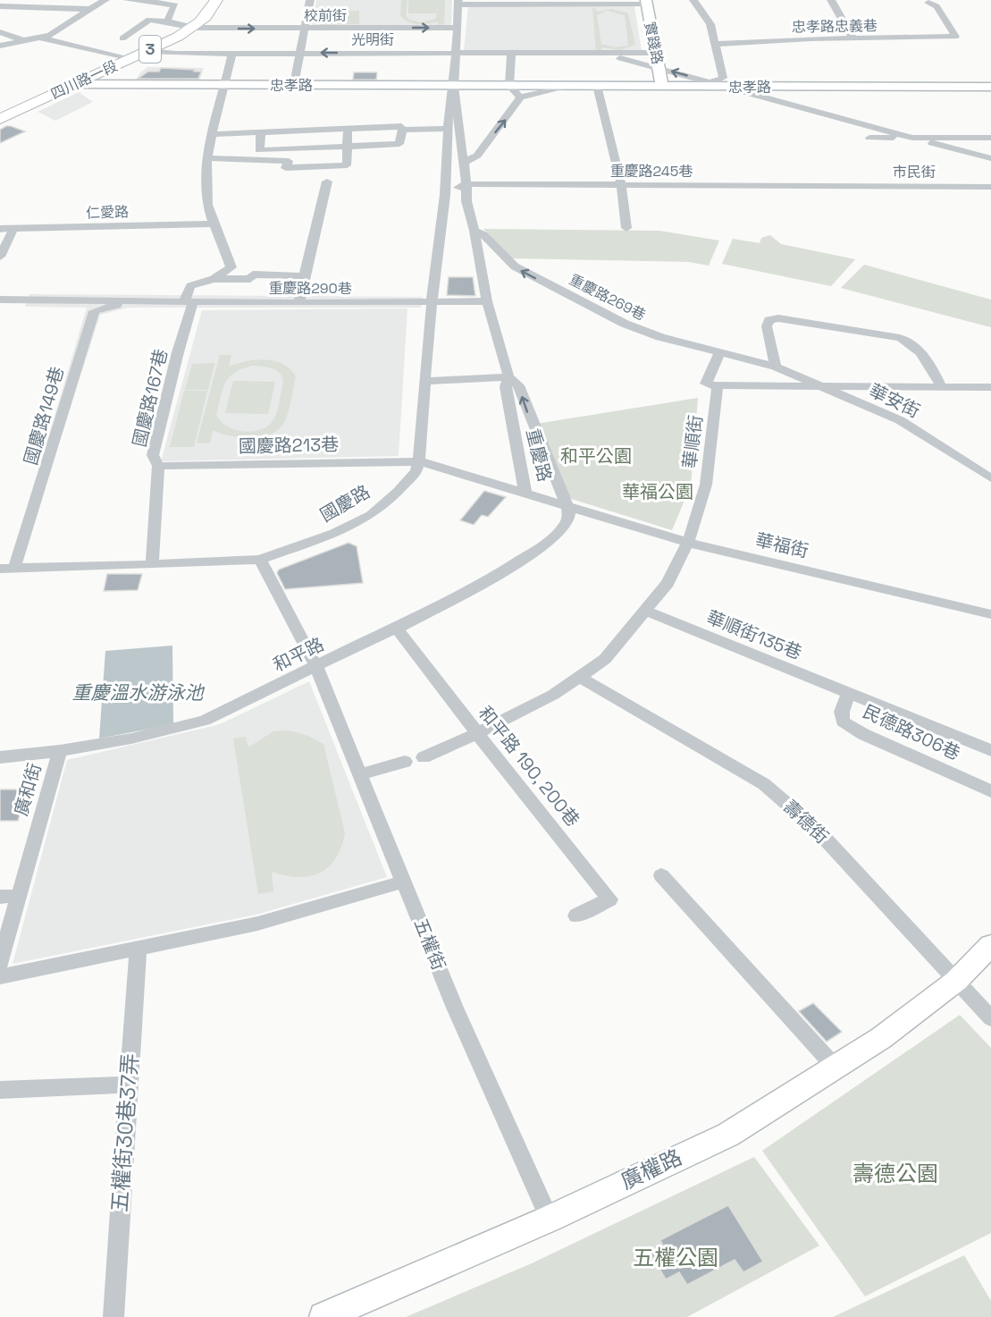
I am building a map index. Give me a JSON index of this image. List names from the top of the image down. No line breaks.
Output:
{"streets":{"main road":["3","四川路一段"],"street":["校前街","忠孝路忠義巷","光明街","實踐路","忠孝路","重慶路245巷","市民街","仁愛路","重慶路290巷","重慶路269巷","國慶路167巷","華安街","國慶路149巷","華順街","國慶路213巷","重慶路","國慶路","華福街","華順街135巷","和平路","民德路306巷","和平路 190, 200巷","廣和街","壽德街","五權街","五權街30巷37弄","廣權路"]},"crossings":[["校前街","四川路一段"],["光明街","實踐路"],["光明街","四川路一段"],["光明街","忠孝路"],["實踐路","忠孝路"],["四川路一段","忠孝路"],["重慶路245巷","市民街"],["重慶路245巷","重慶路"],["重慶路290巷","國慶路167巷"],["重慶路290巷","國慶路149巷"],["重慶路290巷","重慶路"],["重慶路269巷","華安街"],["重慶路269巷","重慶路"],["國慶路167巷","國慶路213巷"],["國慶路167巷","國慶路"],["國慶路149巷","國慶路"],["華順街","華福街"],["華順街","華順街135巷"],["華順街","和平路 190, 200巷"],["華順街","壽德街"],["國慶路213巷","重慶路"],["國慶路213巷","國慶路"],["重慶路","華福街"],["重慶路","和平路"],["國慶路","五權街"],["華福街","和平路"],["華順街135巷","民德路306巷"],["和平路","和平路 190, 200巷"],["和平路","廣和街"],["和平路","五權街"],["壽德街","廣權路"],["五權街","廣權路"]],"one_way":["重慶路269巷"],"water":["重慶溫水游泳池"],"parks":["和平公園","華福公園","壽德公園","五權公園"]}
